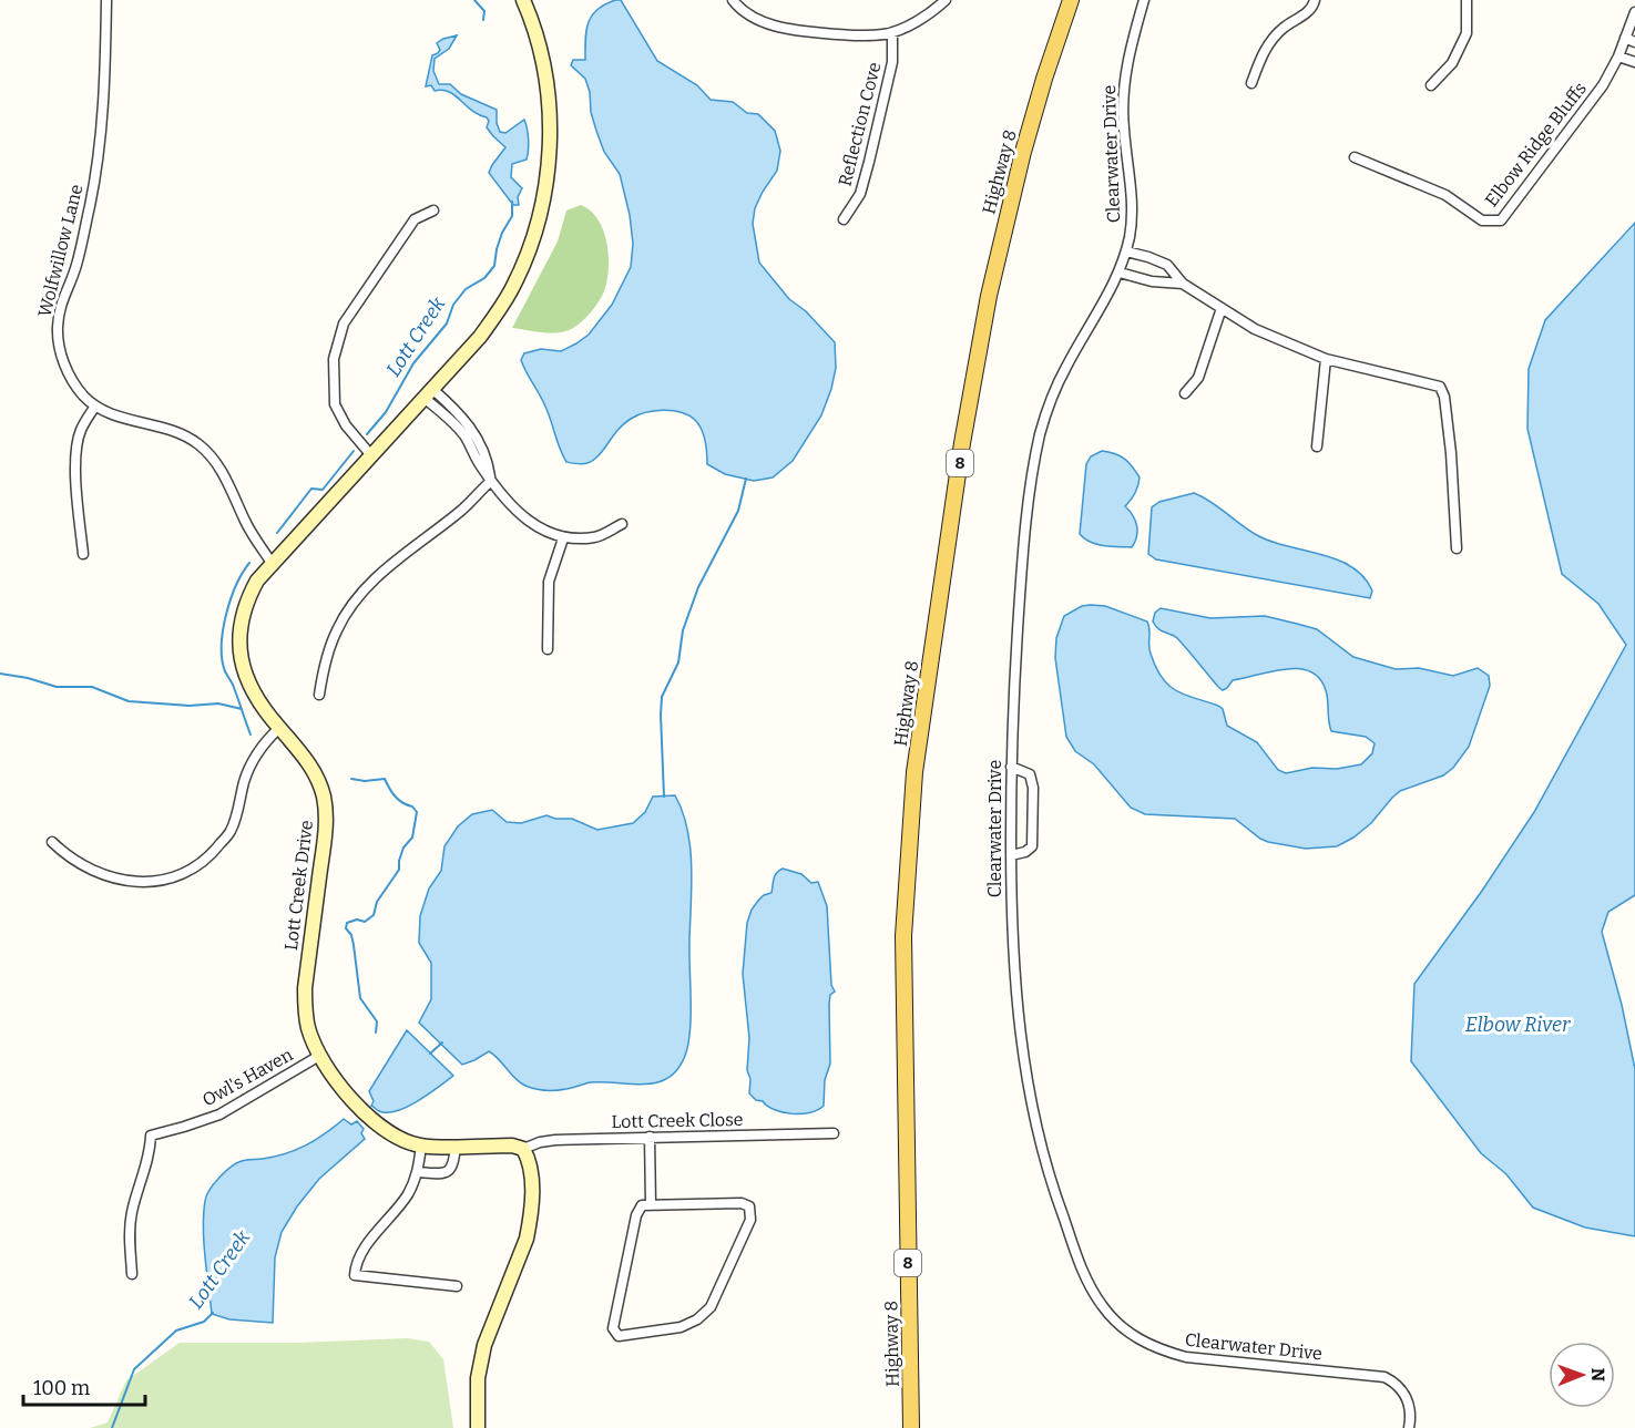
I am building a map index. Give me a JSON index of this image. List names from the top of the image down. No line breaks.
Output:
{"streets":{"main road":["Highway 8","8"],"street":["Reflection Cove","Elbow Ridge Bluffs","Clearwater Drive","Wolfwillow Lane","Lott Creek Drive","Owl's Haven","Lott Creek Close"]},"crossings":[["Lott Creek Drive","Owl's Haven"],["Lott Creek Drive","Lott Creek Close"]],"water":["Lott Creek","Elbow River"],"scale_bar":"100 m","north":"right"}
